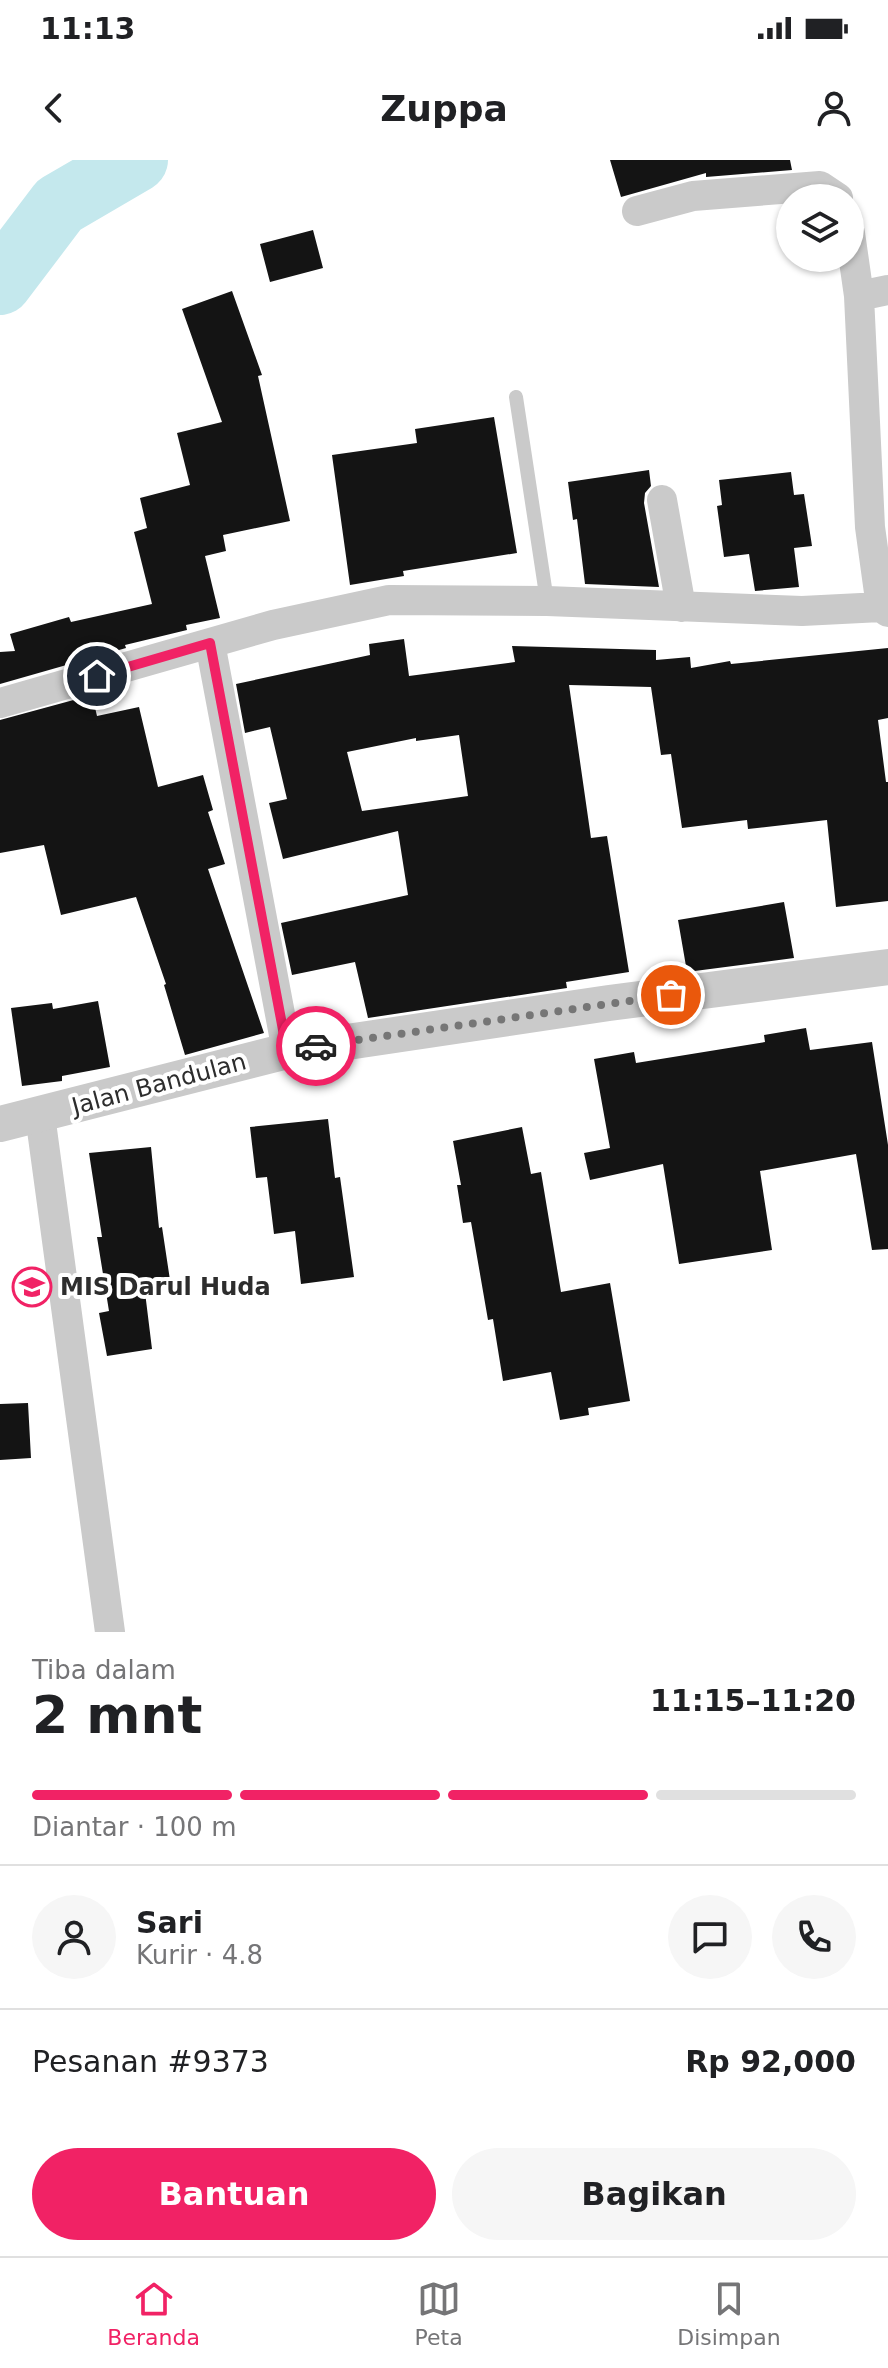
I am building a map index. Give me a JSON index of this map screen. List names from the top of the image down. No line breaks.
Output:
{"streets":{"street":["Jalan Bandulan"]},"places":{"school or university":["MIS Darul Huda"]},"page":{"status":"11:13","header":"Zuppa","heading":["2 mnt","Tiba dalam","11:15–11:20"],"panel":["Sari","Kurir · 4.8","Pesanan #9373","Rp 92,000"],"bar":"Diantar · 100 m","buttons":["Bantuan","Bagikan"],"tabs":["Beranda","Peta","Disimpan"]}}
